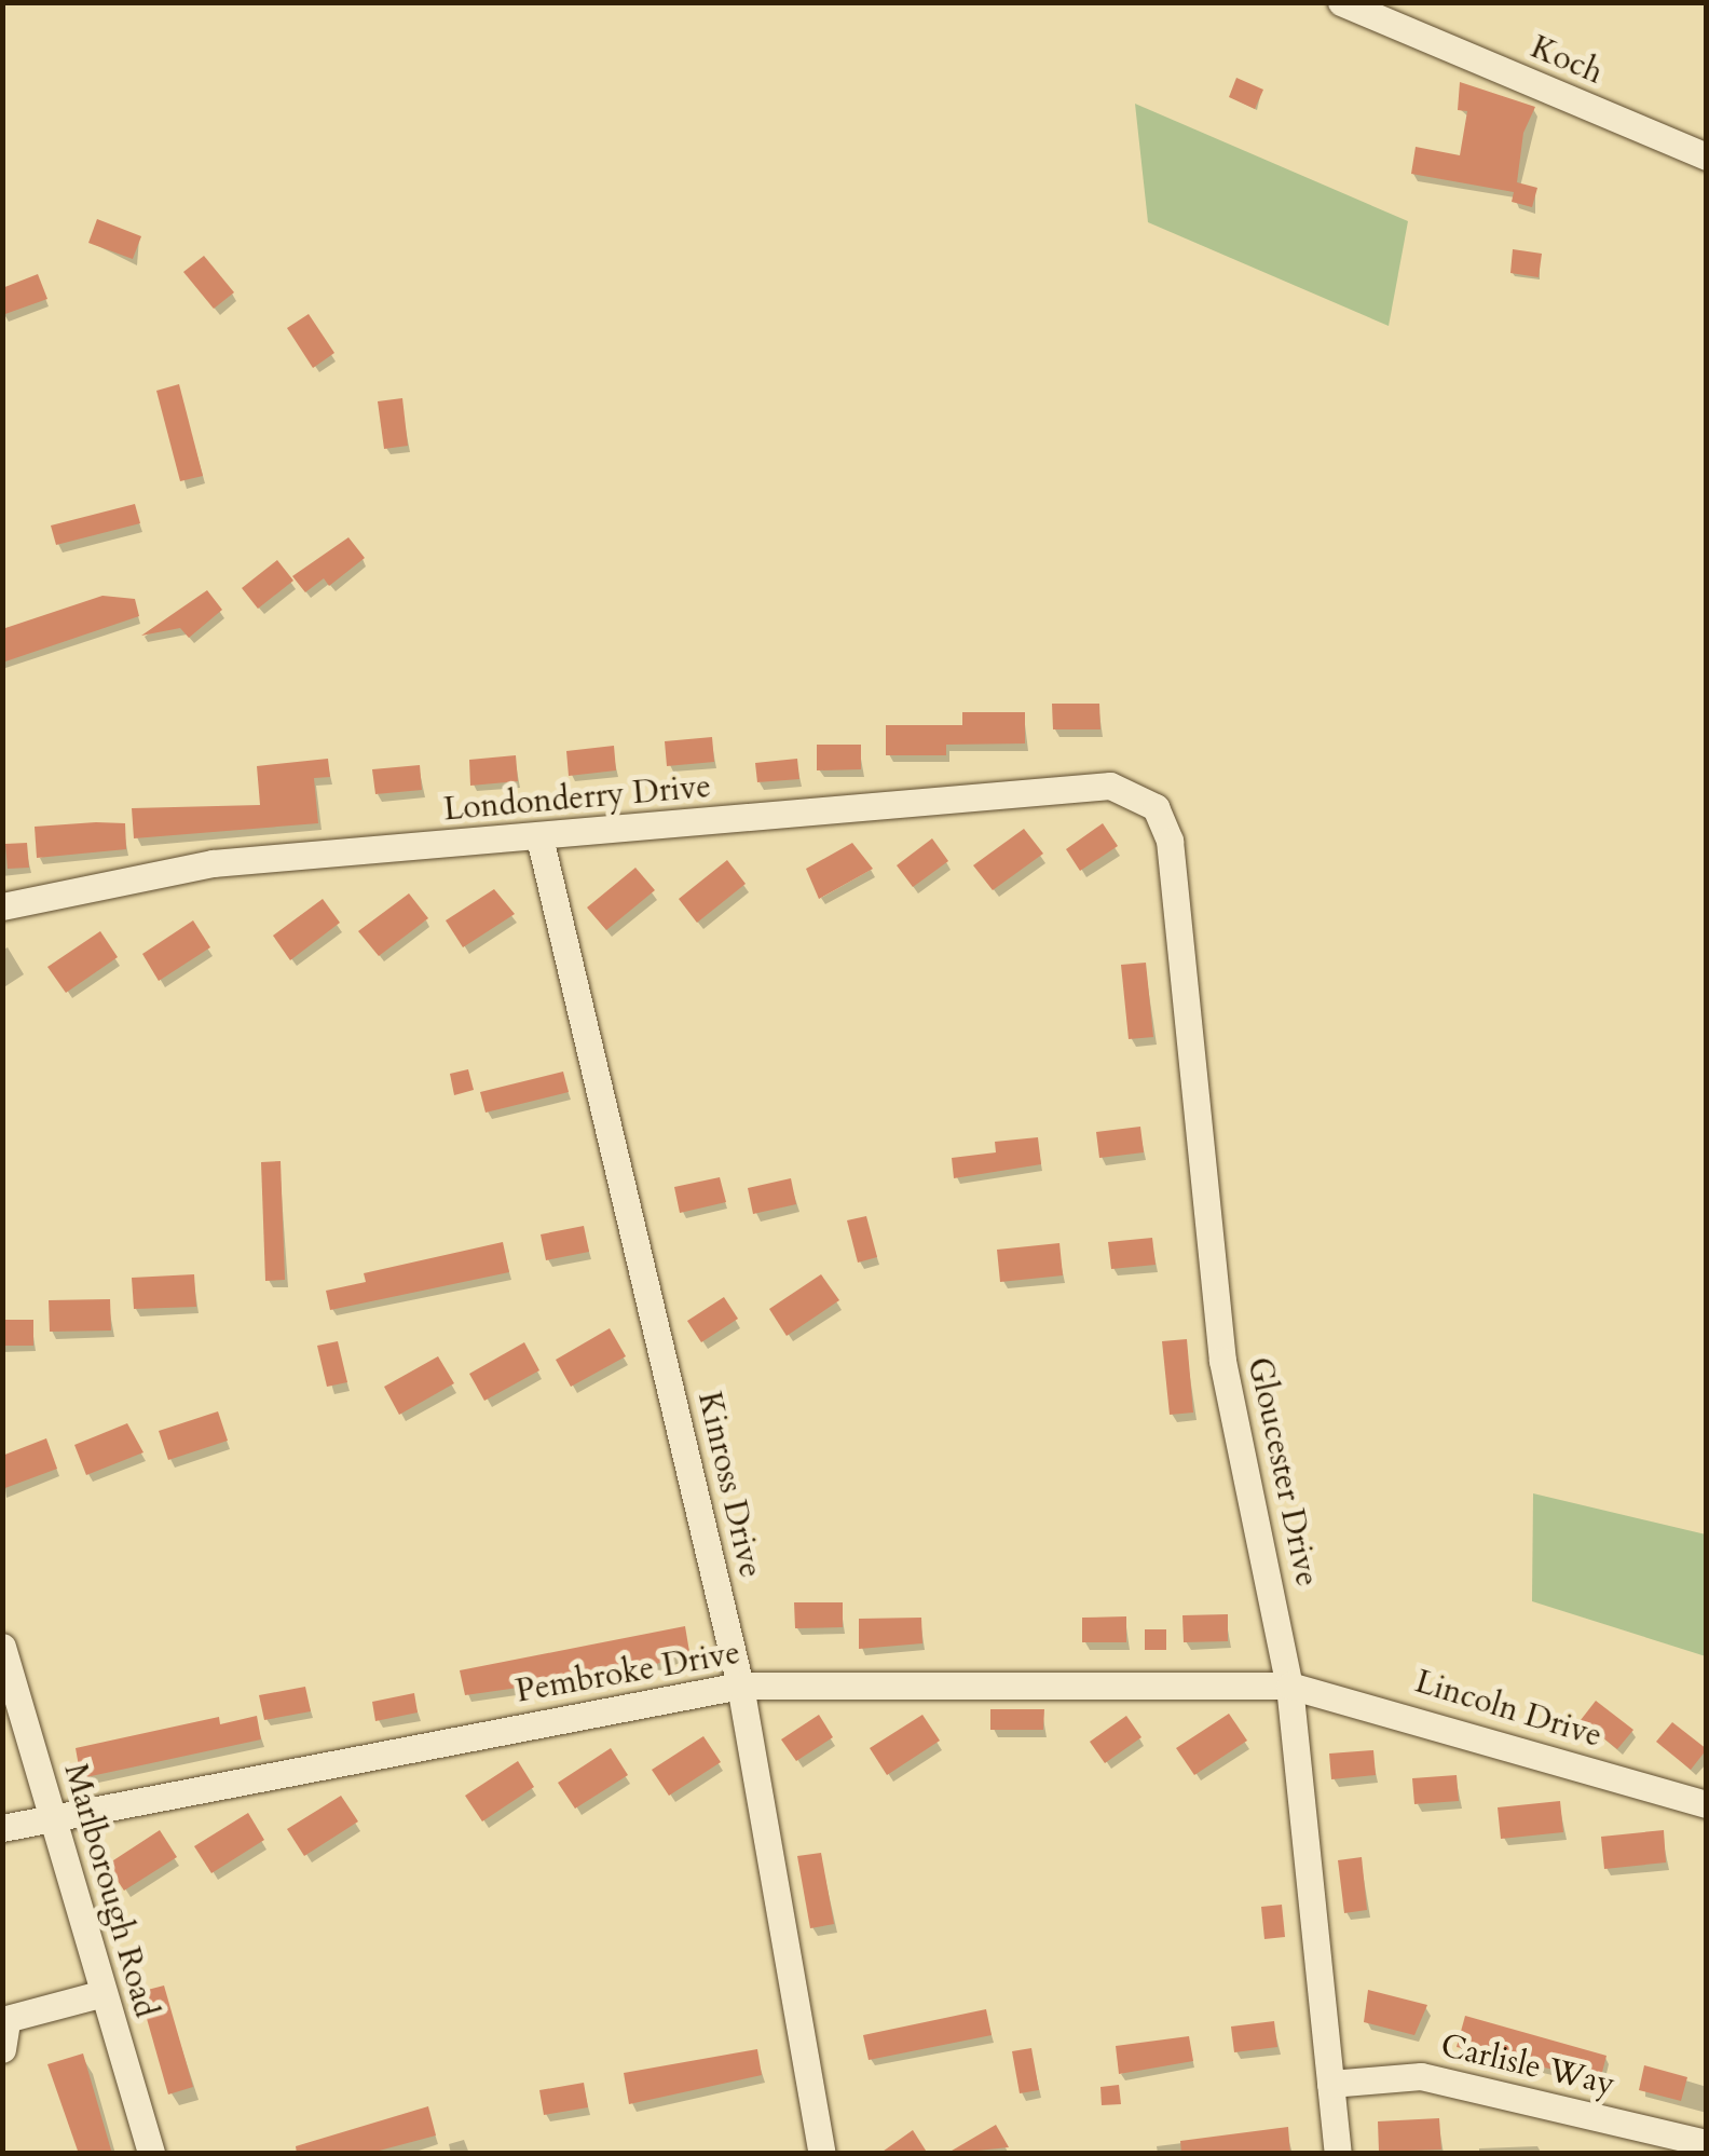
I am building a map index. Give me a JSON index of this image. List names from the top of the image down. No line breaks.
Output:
{"streets":{"street":["Koch","Londonderry Drive","Gloucester Drive","Kinross Drive","Pembroke Drive","Lincoln Drive","Marlborough Road","Carlisle Way"]},"crossings":[["Londonderry Drive","Gloucester Drive"],["Londonderry Drive","Kinross Drive"],["Gloucester Drive","Pembroke Drive"],["Gloucester Drive","Lincoln Drive"],["Gloucester Drive","Carlisle Way"],["Kinross Drive","Pembroke Drive"],["Pembroke Drive","Lincoln Drive"],["Pembroke Drive","Marlborough Road"]]}
